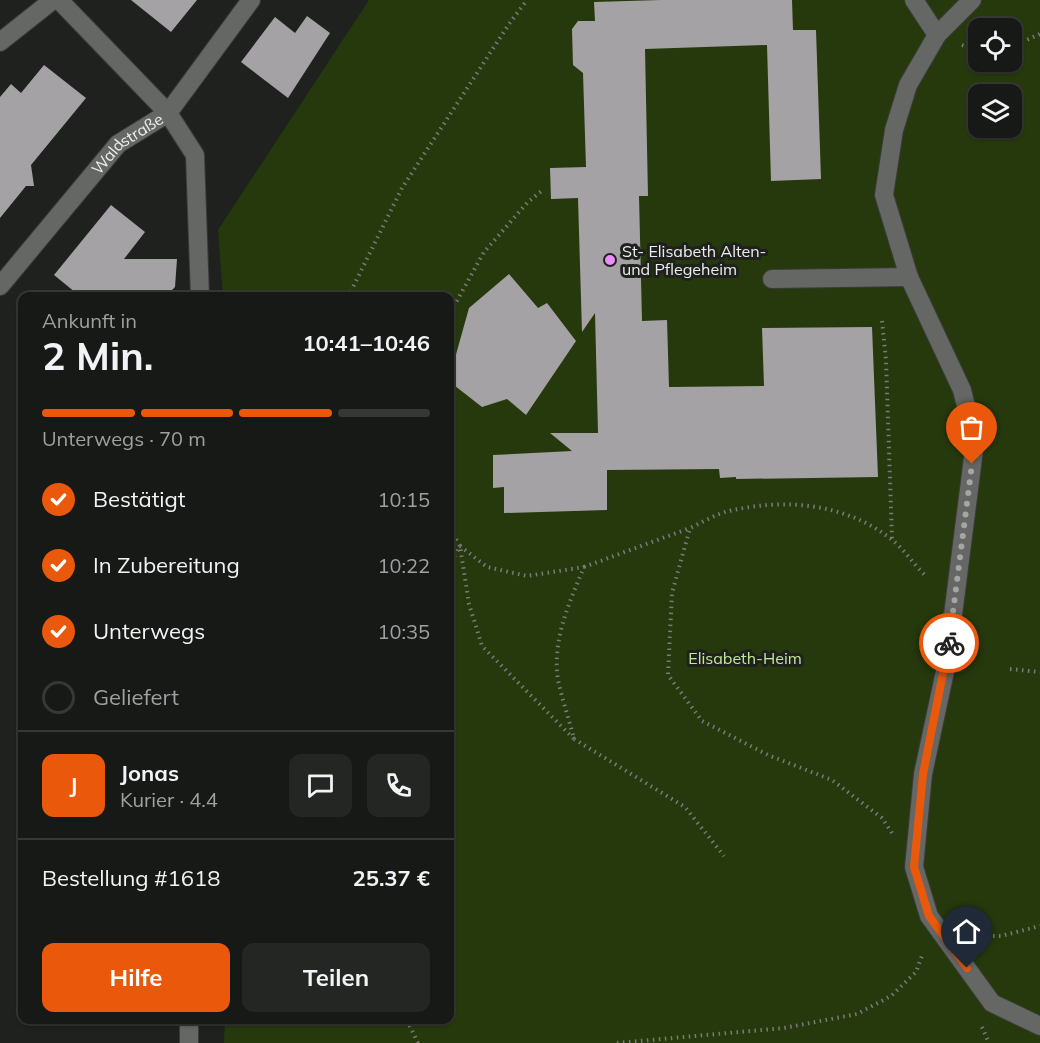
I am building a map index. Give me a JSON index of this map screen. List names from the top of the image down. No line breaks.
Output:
{"streets":{"street":["Waldstraße"]},"parks":["Elisabeth-Heim"],"places":["St- Elisabeth Alten- und Pflegeheim"],"page":{"heading":["2 Min.","Ankunft in","10:41–10:46"],"panel":["Jonas","Kurier · 4.4","Bestellung #1618","25.37 €"],"bar":"Unterwegs · 70 m","list":[["Bestätigt","10:15"],["In Zubereitung","10:22"],["Unterwegs","10:35"],"Geliefert"],"round":"J","buttons":["Hilfe","Teilen"]}}
